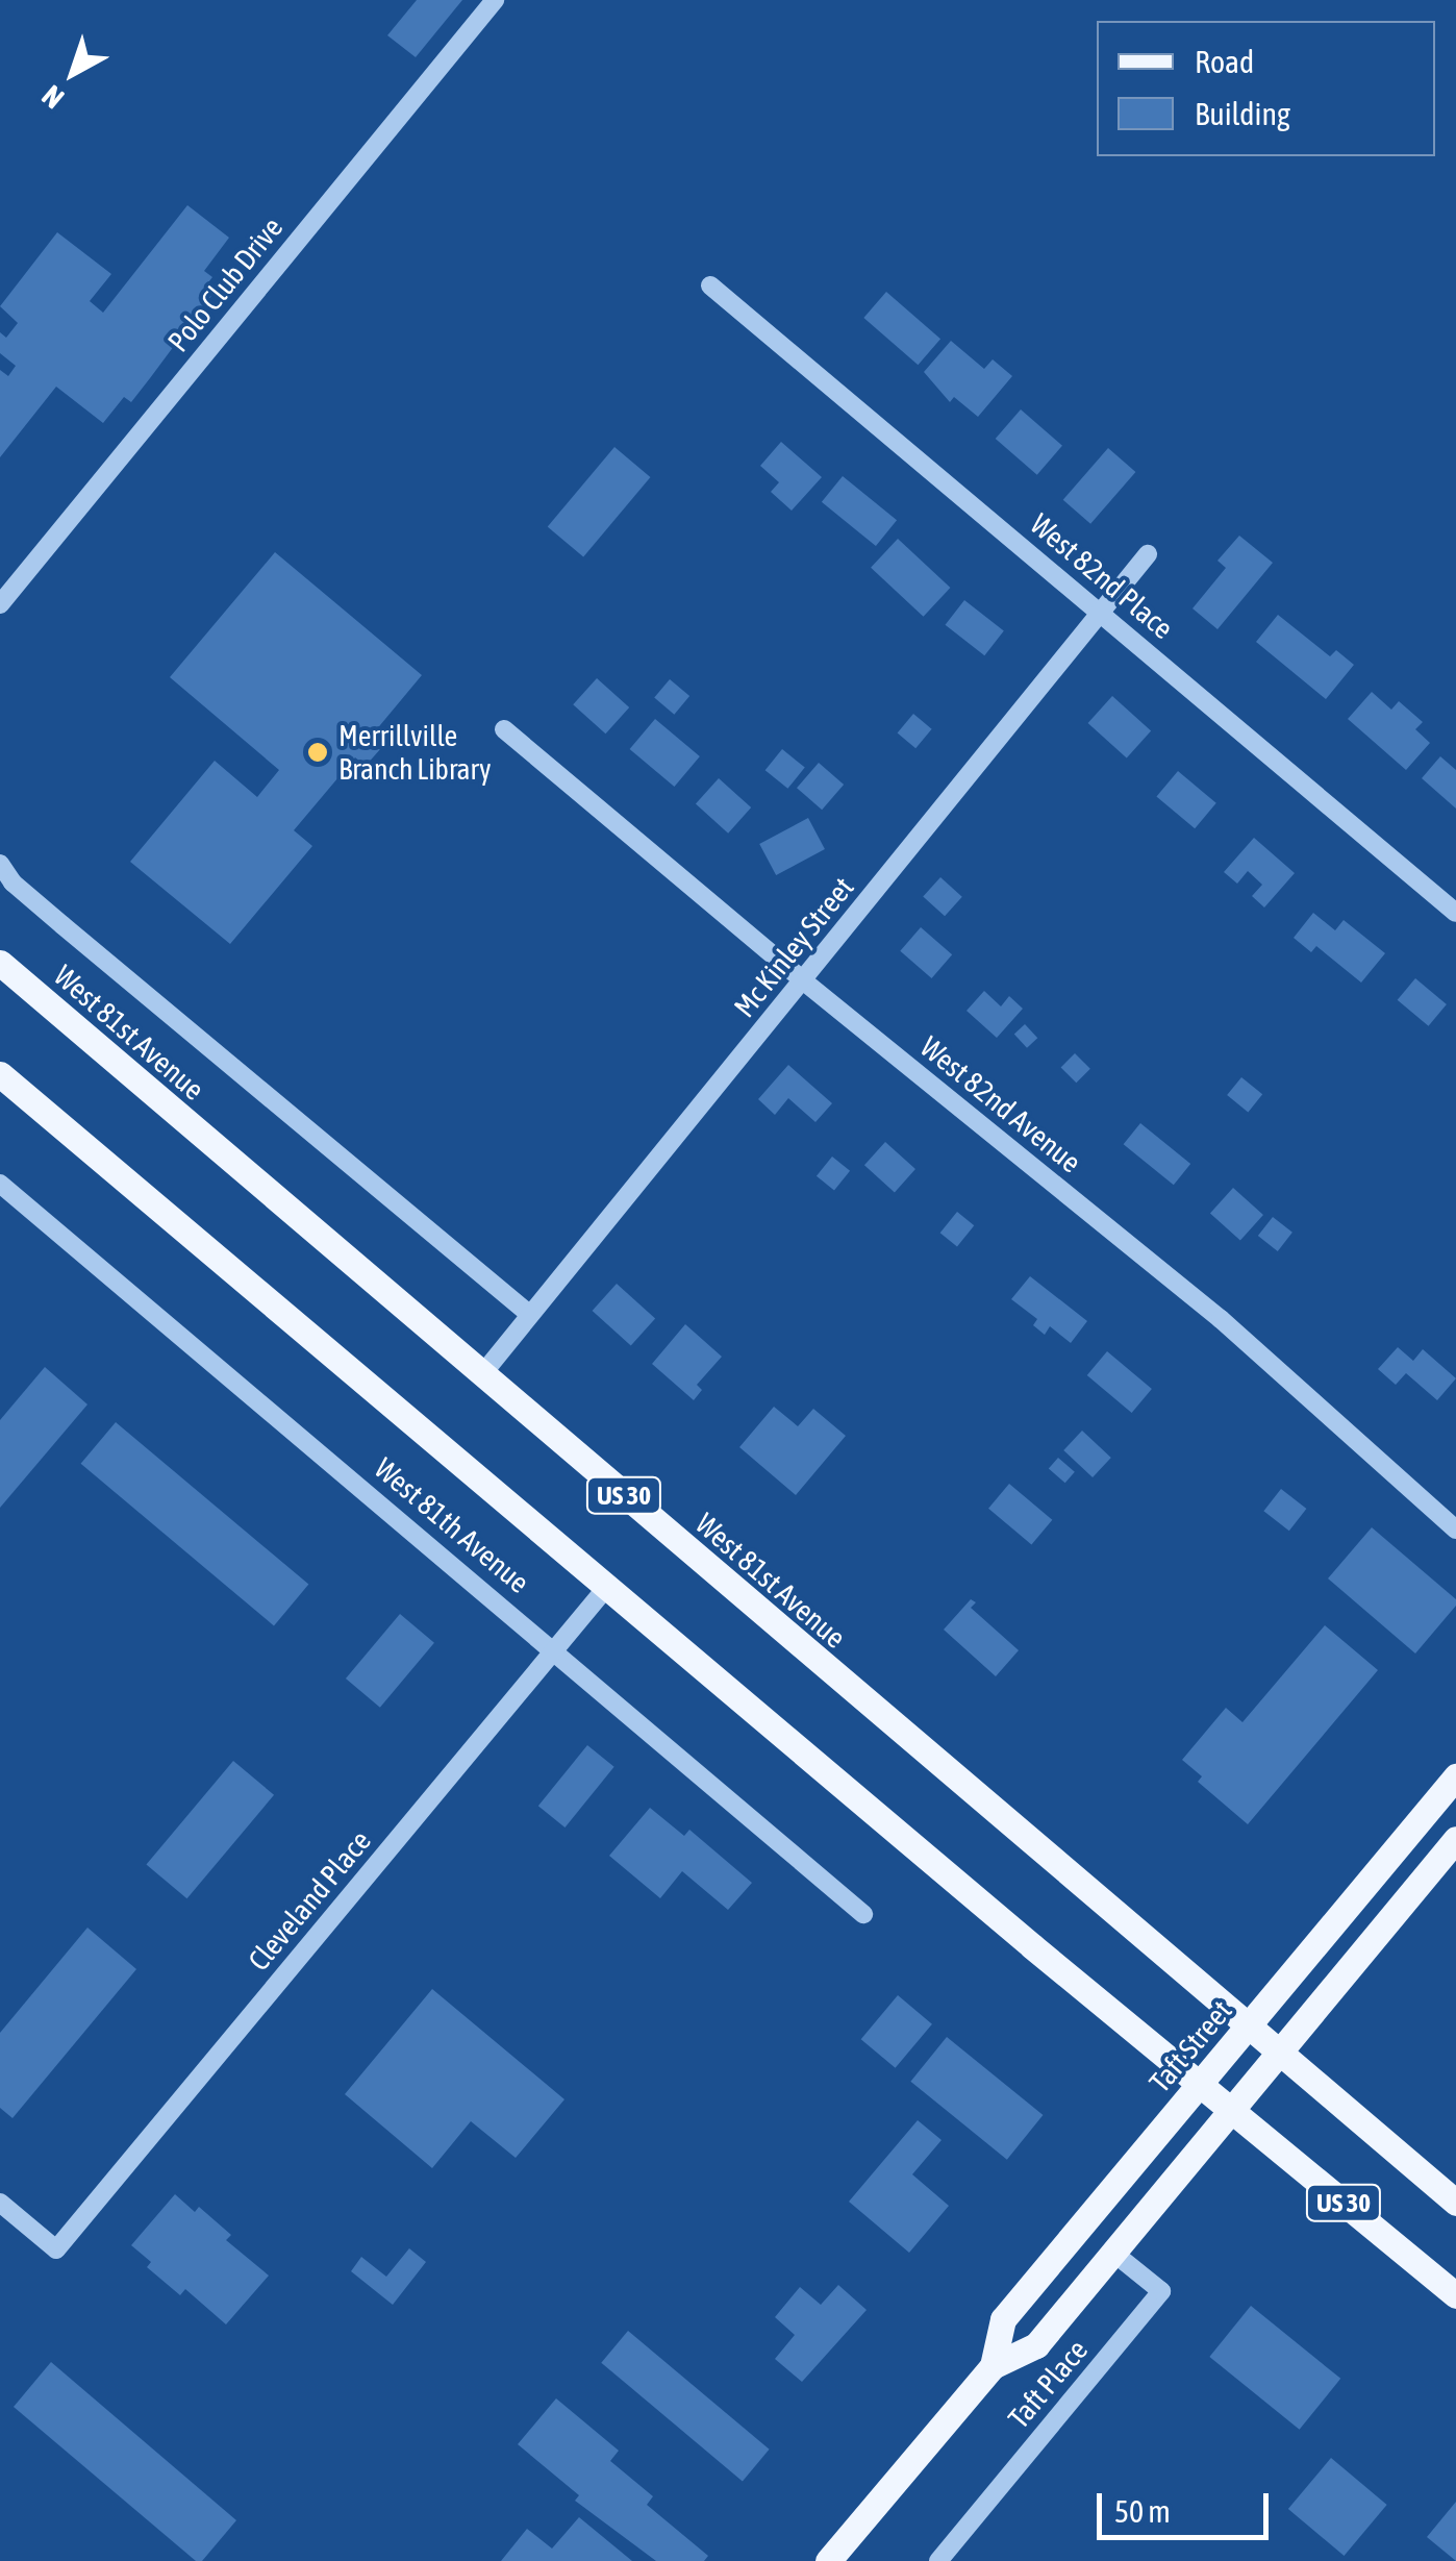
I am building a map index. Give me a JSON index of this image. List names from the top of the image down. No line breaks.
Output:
{"streets":{"main road":["West 81st Avenue","US 30","Taft Street"],"street":["Polo Club Drive","West 82nd Place","Mc Kinley Street","West 82nd Avenue","West 81th Avenue","Cleveland Place","Taft Place"]},"crossings":[["West 82nd Place","Mc Kinley Street"],["Mc Kinley Street","West 81st Avenue"],["Mc Kinley Street","West 82nd Avenue"],["West 81st Avenue","Taft Street"],["US 30","Cleveland Place"],["US 30","Taft Street"],["West 81th Avenue","Cleveland Place"],["Taft Street","Taft Place"]],"places":["Merrillville Branch Library"],"legend":["Road","Building"],"scale_bar":"50 m","north":"bottom left"}
